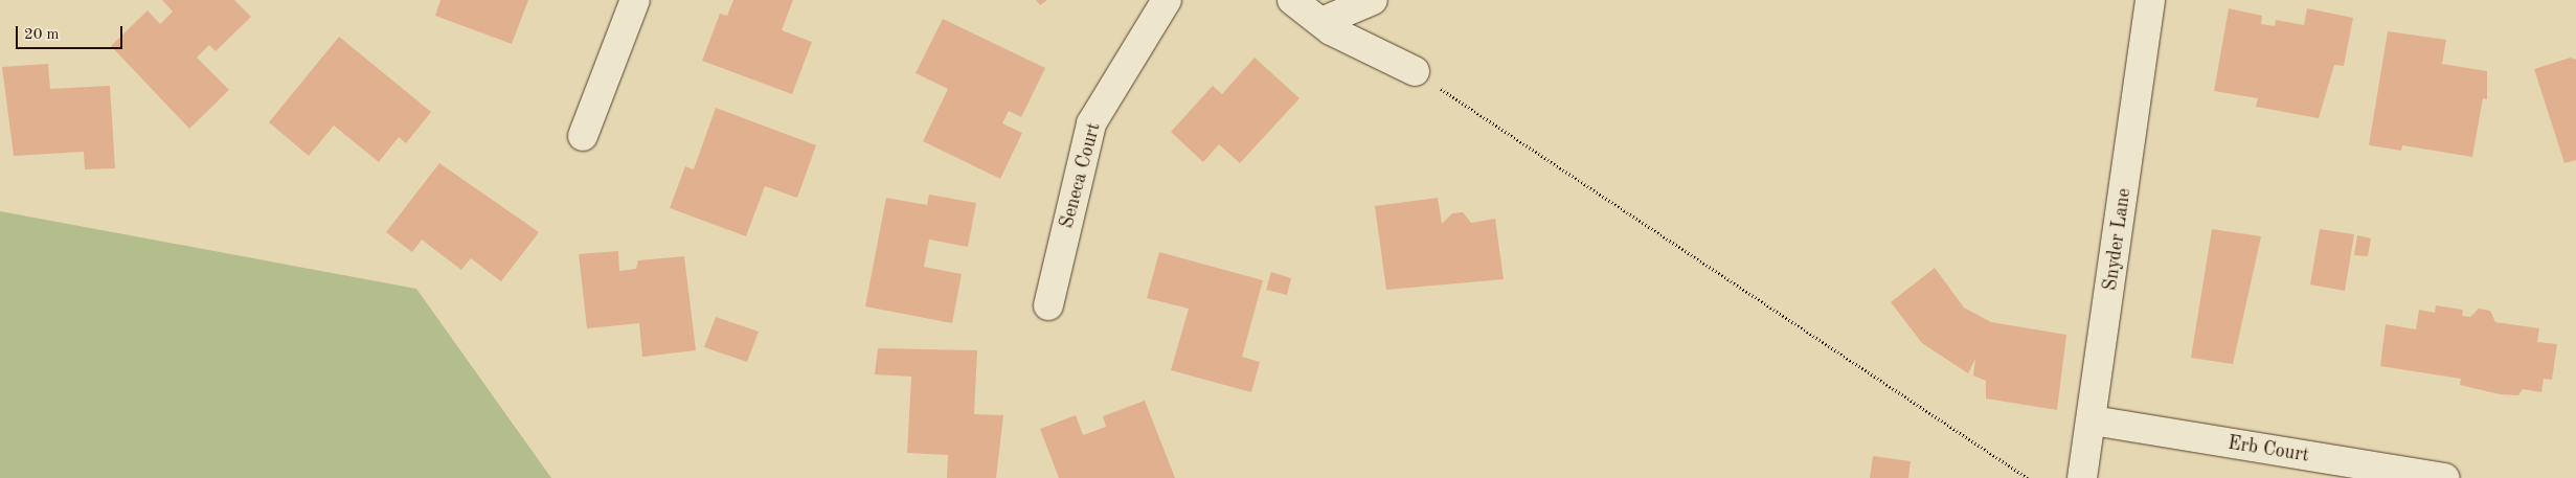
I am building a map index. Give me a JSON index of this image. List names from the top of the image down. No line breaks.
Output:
{"streets":{"street":["Seneca Court","Snyder Lane","Erb Court"]},"crossings":[["Snyder Lane","Erb Court"]],"scale_bar":"20 m"}
